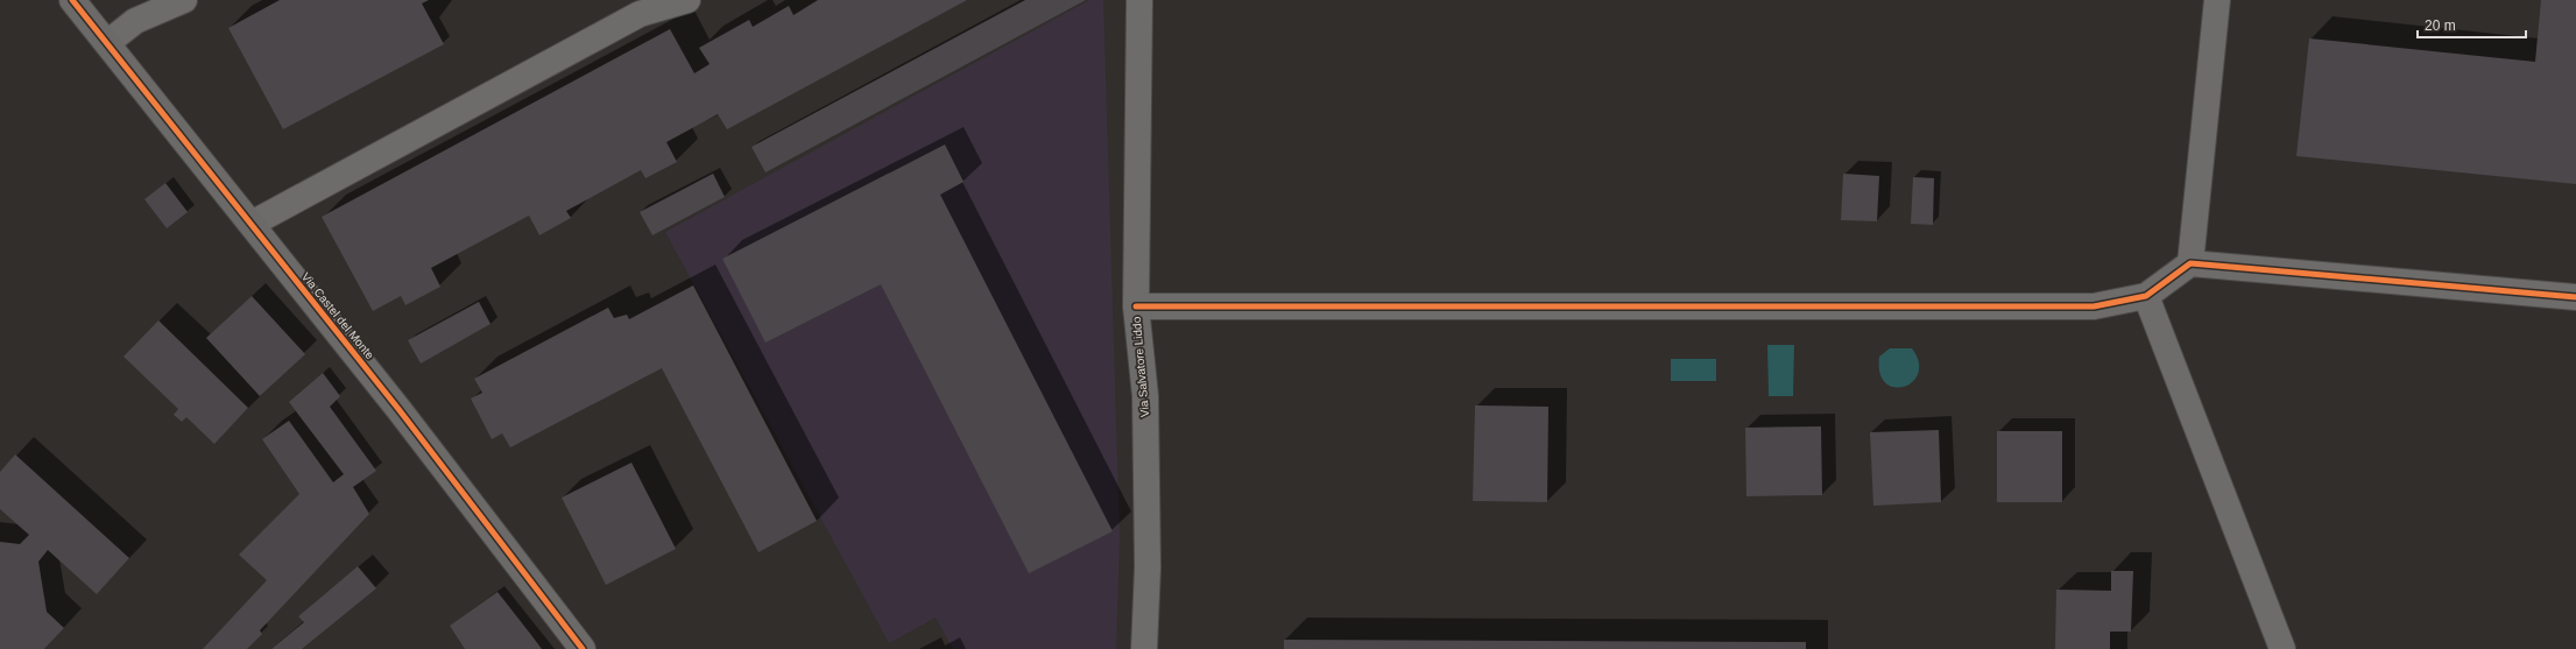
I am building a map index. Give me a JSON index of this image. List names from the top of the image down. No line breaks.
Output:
{"streets":{"main road":["Via Castel del Monte"],"street":["Via Salvatore Liddo"]},"scale_bar":"20 m"}
